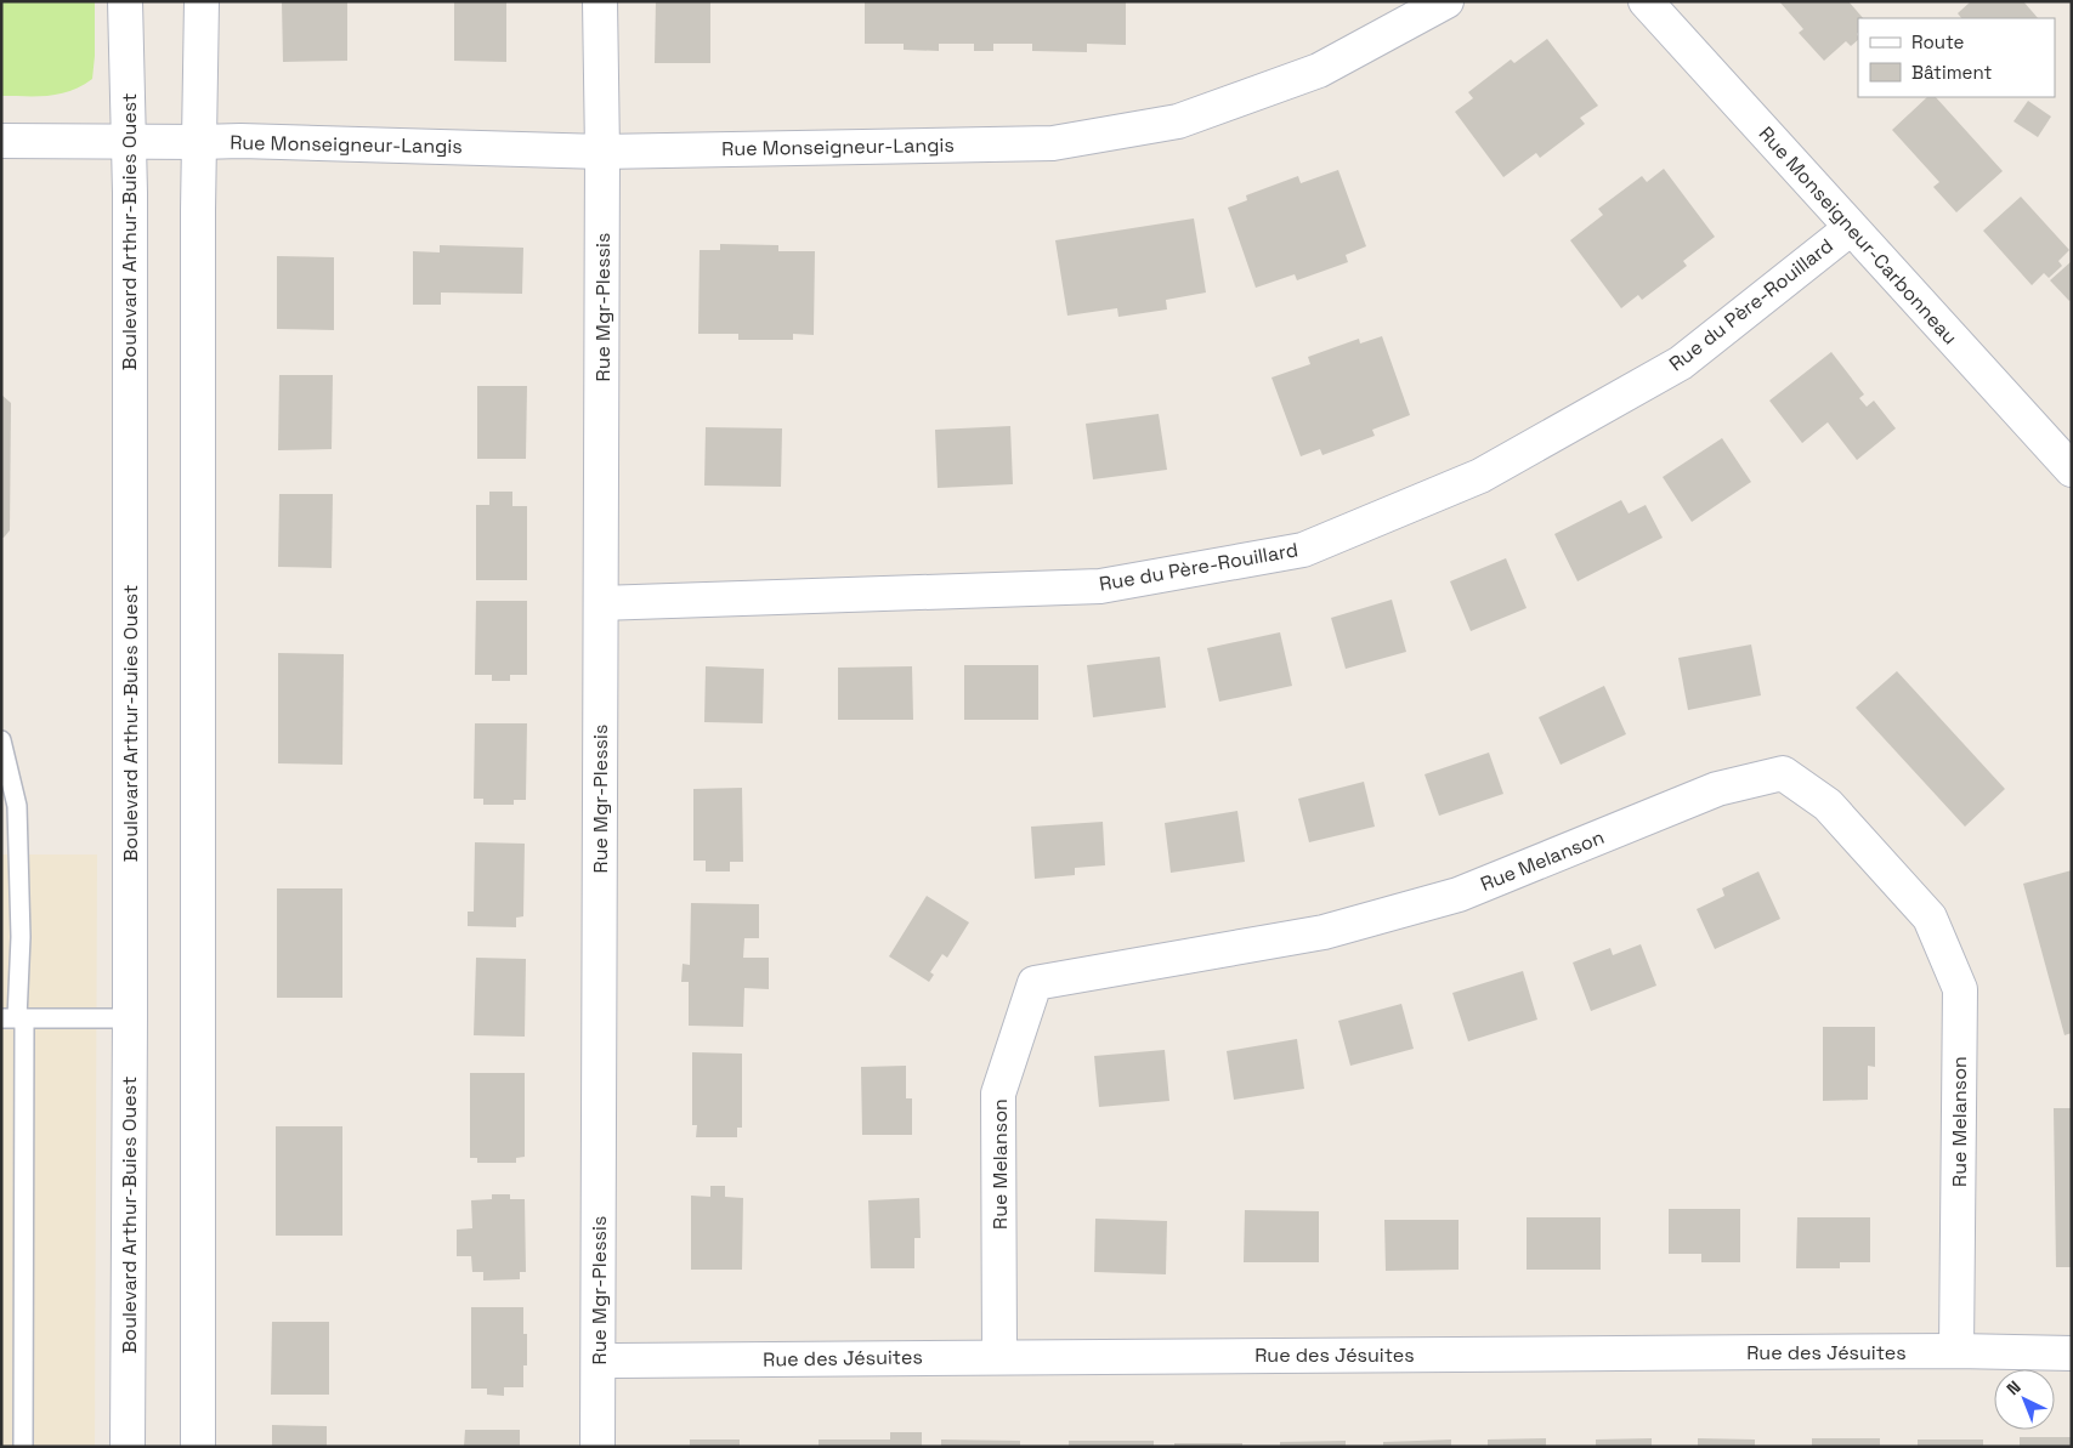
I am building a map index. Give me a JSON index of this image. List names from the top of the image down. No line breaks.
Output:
{"streets":{"street":["Rue Monseigneur-Langis","Boulevard Arthur-Buies Ouest","Rue Monseigneur-Carbonneau","Rue du Père-Rouillard","Rue Mgr-Plessis","Rue Melanson","Rue des Jésuites"]},"crossings":[["Rue Monseigneur-Langis","Boulevard Arthur-Buies Ouest"],["Rue Monseigneur-Langis","Rue Mgr-Plessis"],["Rue Monseigneur-Carbonneau","Rue du Père-Rouillard"],["Rue du Père-Rouillard","Rue Mgr-Plessis"],["Rue Mgr-Plessis","Rue des Jésuites"],["Rue Melanson","Rue des Jésuites"]],"legend":["Route","Bâtiment"],"north":"top left"}
